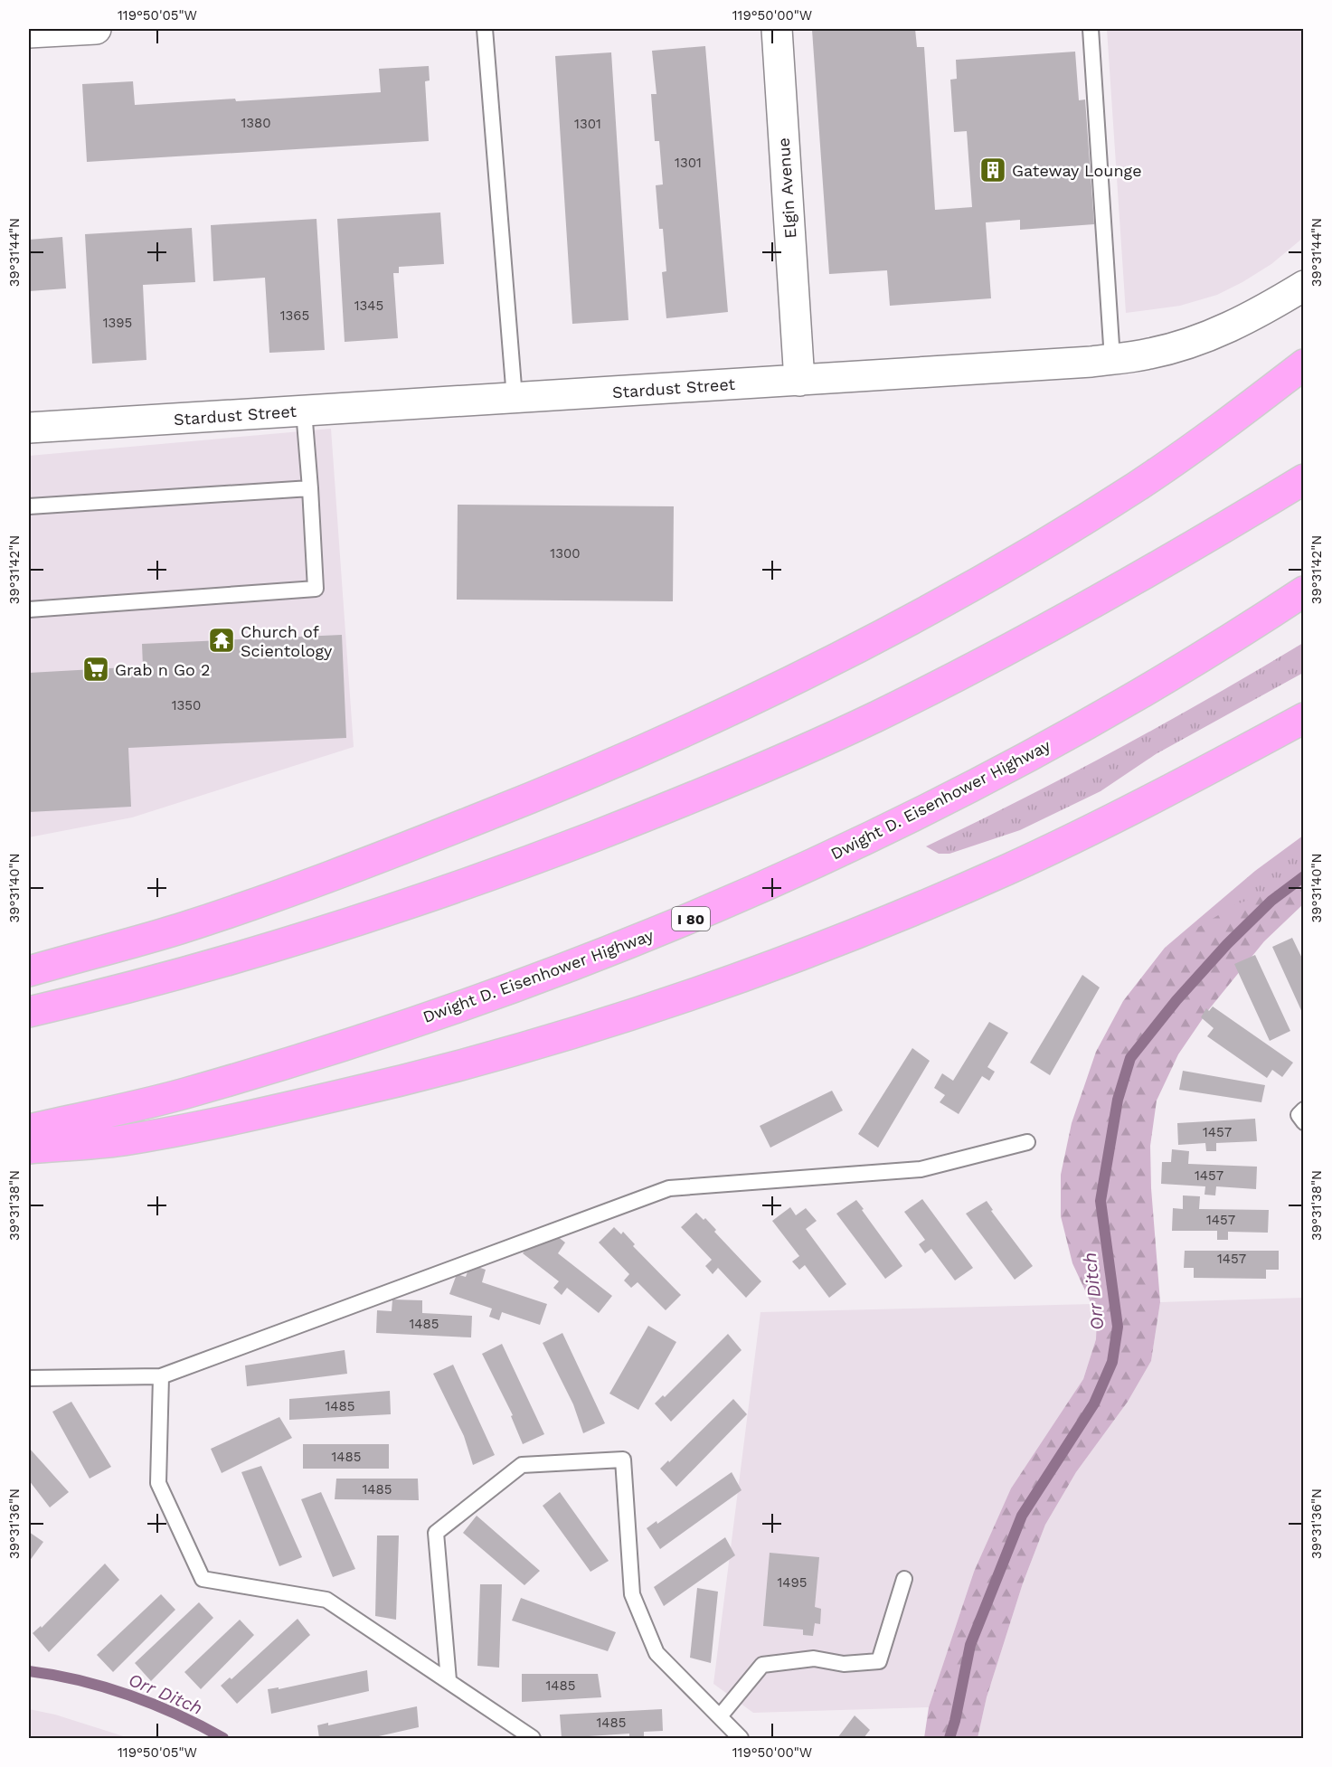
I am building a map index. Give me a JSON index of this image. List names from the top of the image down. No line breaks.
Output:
{"streets":{"highway":["Dwight D. Eisenhower Highway","I 80"],"street":["Elgin Avenue","Stardust Street"]},"crossings":[["Elgin Avenue","Stardust Street"]],"water":["Orr Ditch"],"places":{"building":["Gateway Lounge"],"temple":["Church of Scientology"],"supermarket":["Grab n Go 2"]},"house_numbers":["1380","1301","1301","1345","1365","1395","1300","1350","1457","1457","1457","1457","1485","1485","1485","1485","1495","1485","1485"],"coordinates":["119°50'05\"W","119°50'00\"W","39°31'44\"N","39°31'42\"N","39°31'40\"N","39°31'38\"N","39°31'36\"N"]}
